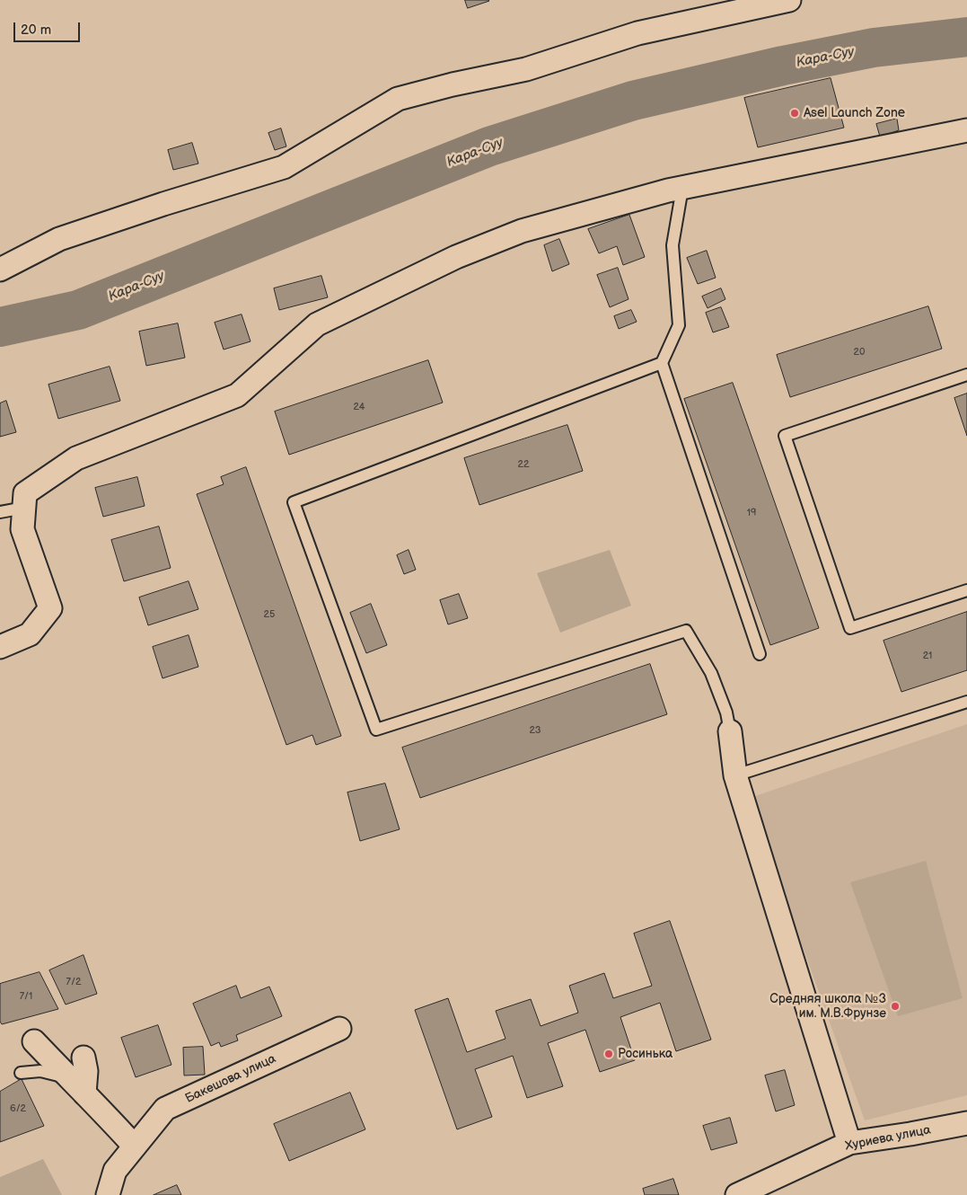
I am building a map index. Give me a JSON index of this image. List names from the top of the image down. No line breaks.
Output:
{"streets":{"street":["Бакешова улица","Хуриева улица"]},"water":["Кара-Суу"],"places":["Asel Launch Zone","Средняя школа №3 им. М.В.Фрунзе","Росинька"],"house_numbers":["20","24","22","19","25","21","23","7/2","7/1","6/2"],"scale_bar":"20 m"}
